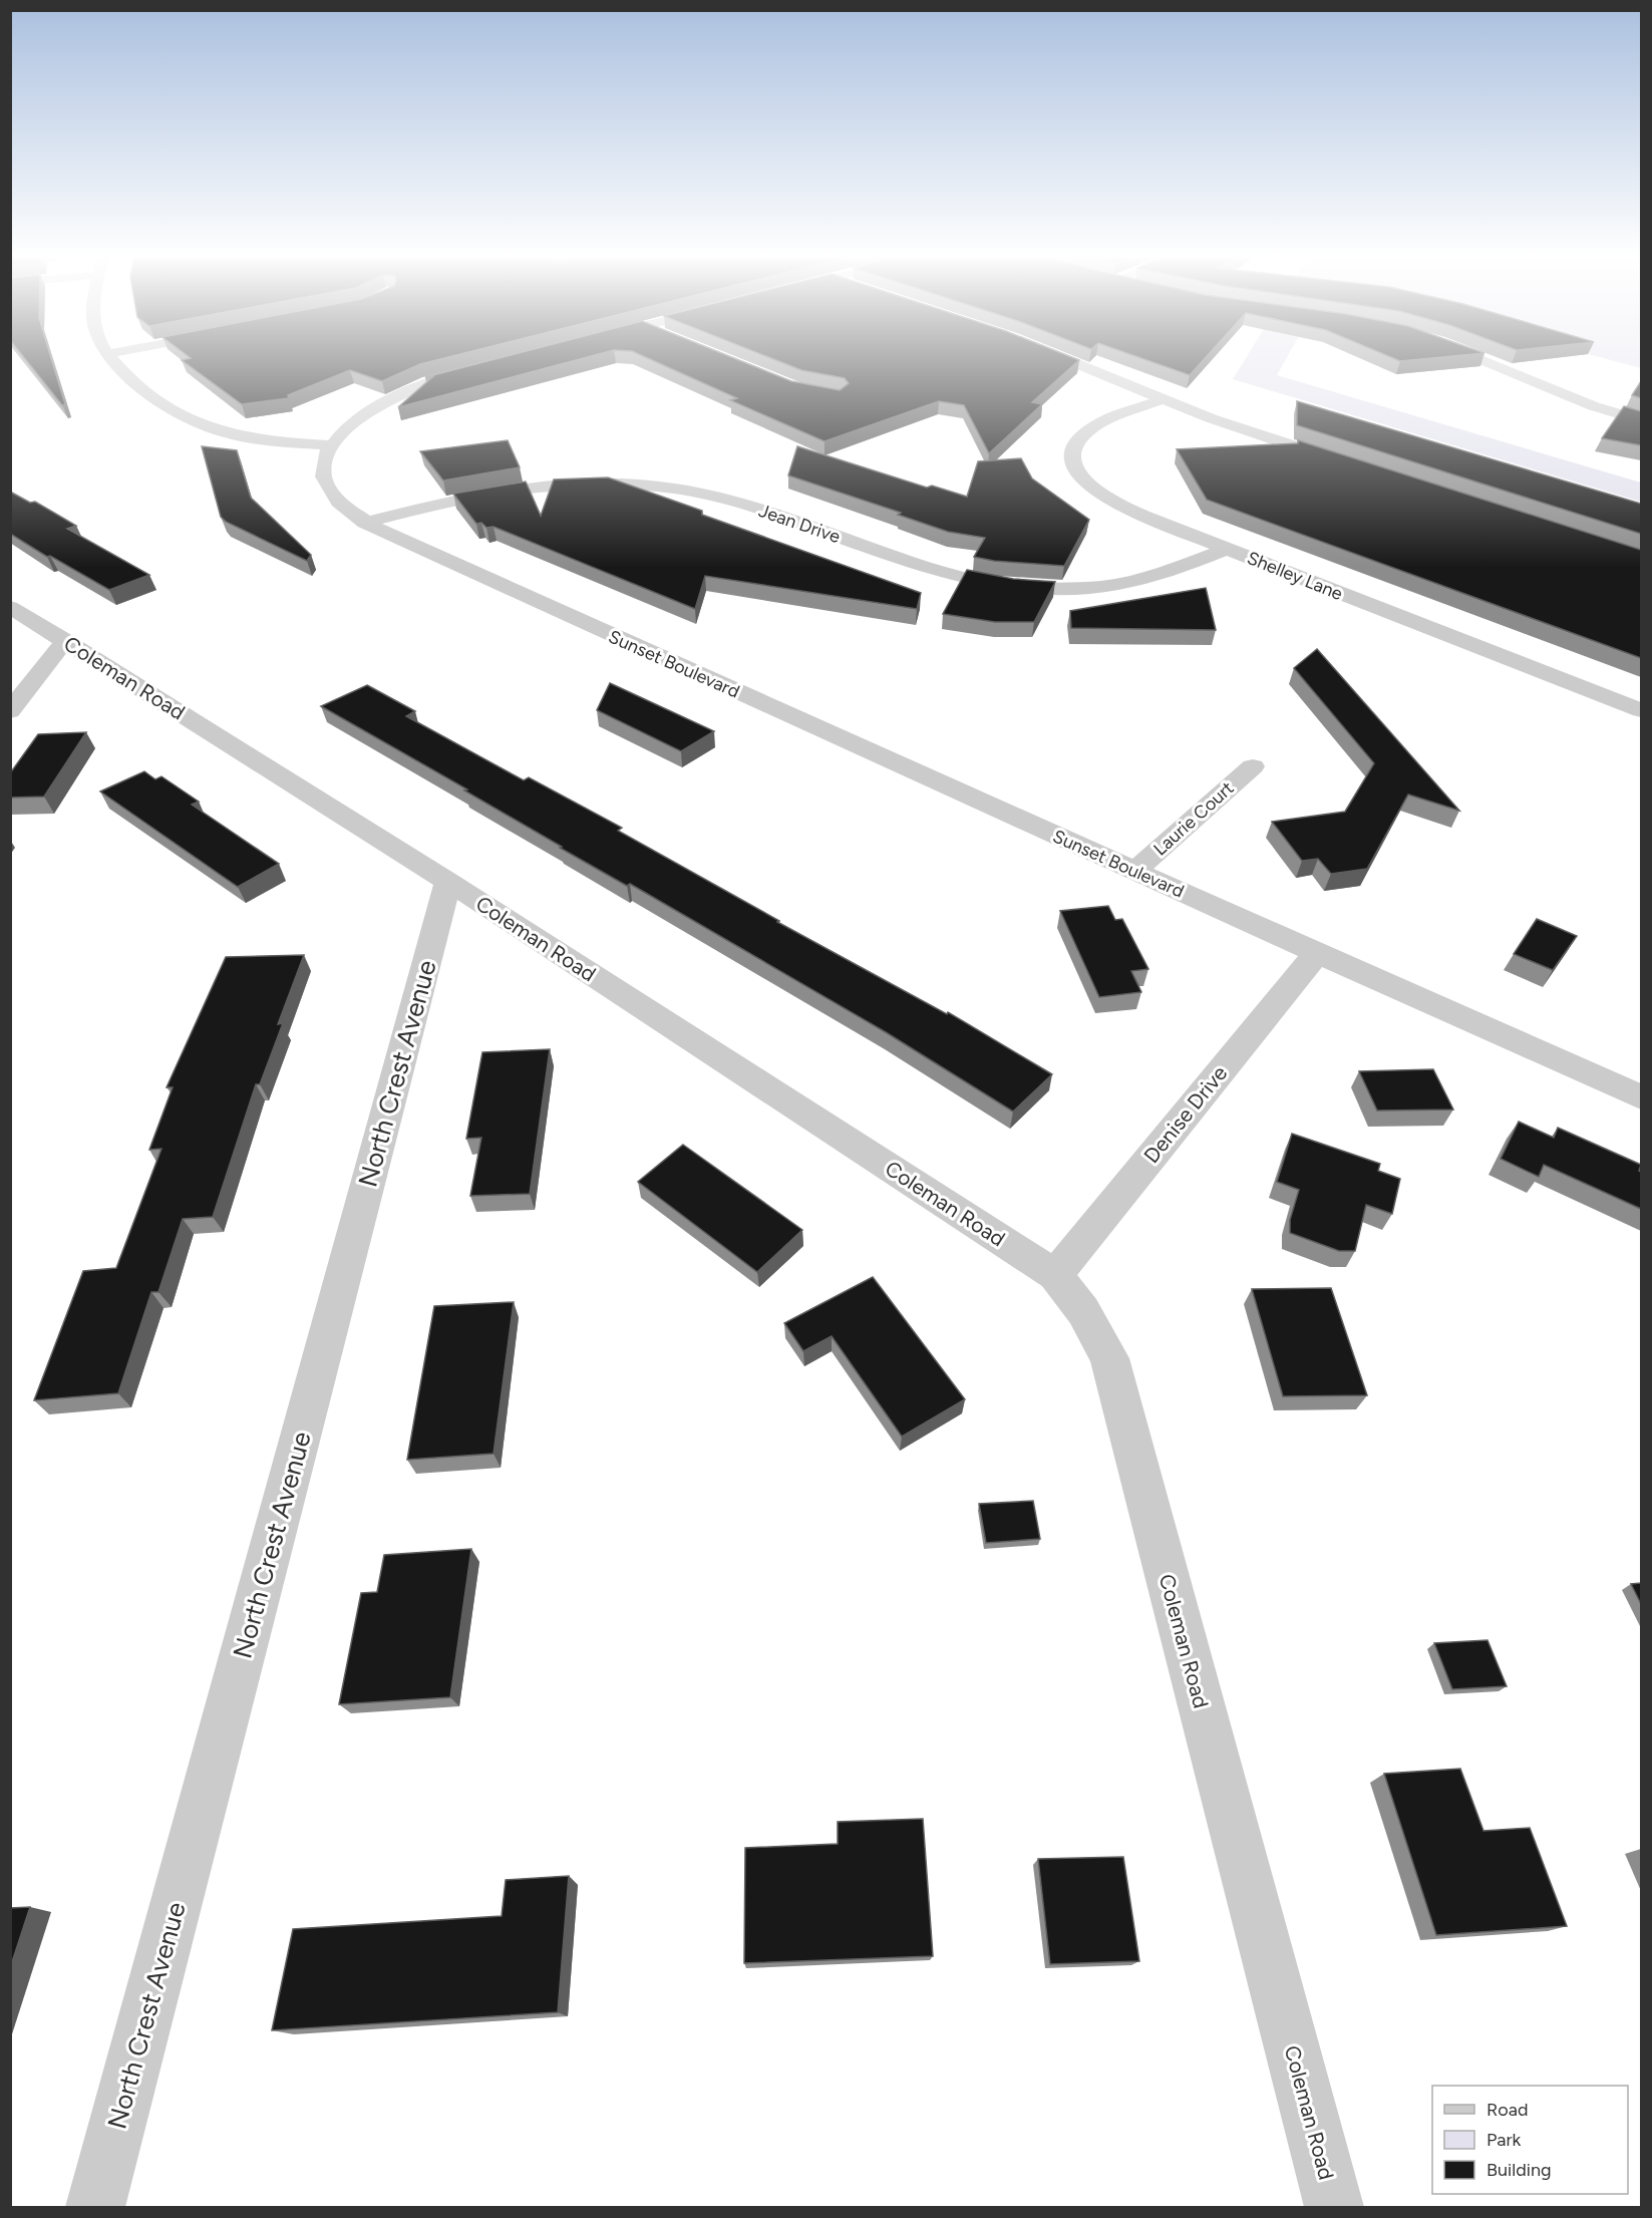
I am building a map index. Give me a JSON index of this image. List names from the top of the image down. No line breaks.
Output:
{"streets":{"street":["Jean Drive","Shelley Lane","Sunset Boulevard","Coleman Road","Laurie Court","North Crest Avenue","Denise Drive"]},"crossings":[["Jean Drive","Shelley Lane"],["Jean Drive","Sunset Boulevard"],["Sunset Boulevard","Laurie Court"],["Sunset Boulevard","Denise Drive"],["Coleman Road","North Crest Avenue"],["Coleman Road","Denise Drive"]],"legend":["Road","Park","Building"]}
